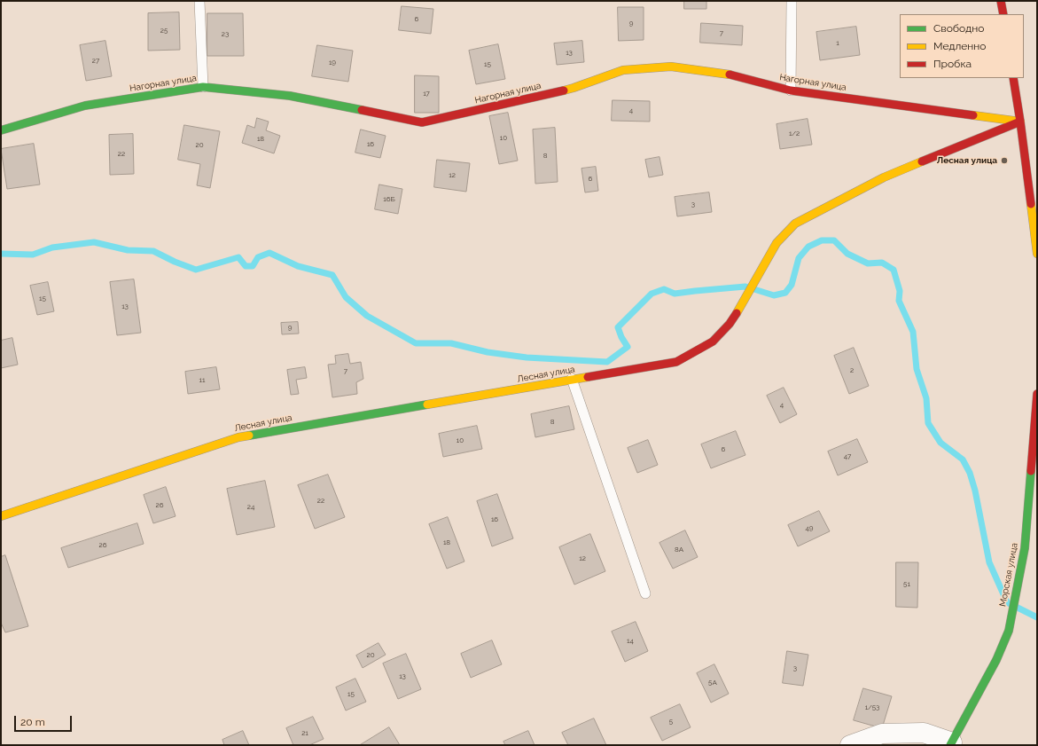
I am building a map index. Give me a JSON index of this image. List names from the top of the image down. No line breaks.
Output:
{"streets":{"street":["Нагорная улица","Лесная улица","Морская улица"]},"crossings":[["Нагорная улица","Лесная улица"]],"places":["Лесная улица"],"house_numbers":["6","9","25","7","23","1","13","27","19","15","17","4","1/2","10","18","16","20","22","8","12","6","16Б","3","15","13","9","2","7","11","4","8","10","6","47","22","26","24","16","49","18","26","8А","12","51","14","20","3","13","5А","15","1/53","5","21"],"legend":["Свободно","Медленно","Пробка"],"scale_bar":"20 m"}
